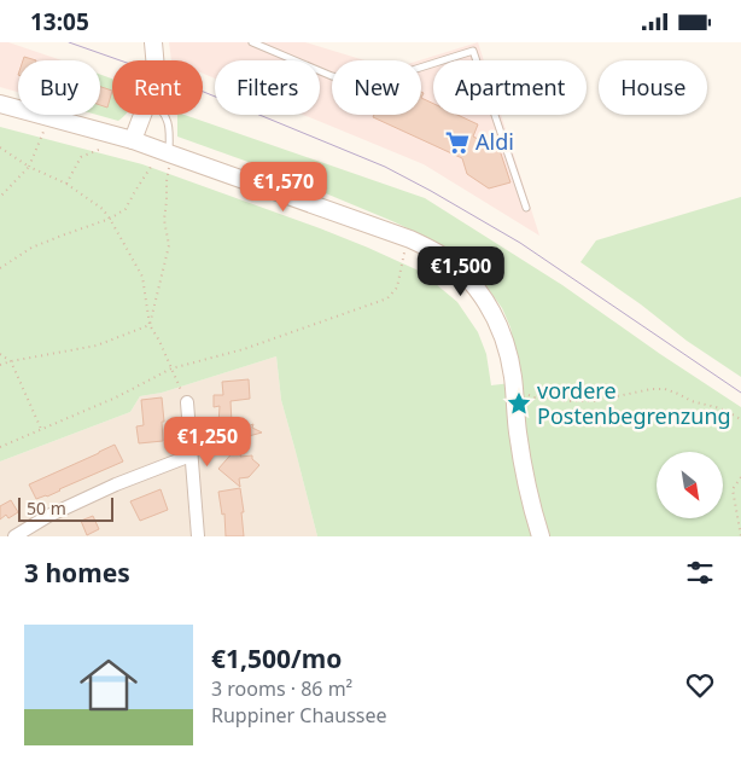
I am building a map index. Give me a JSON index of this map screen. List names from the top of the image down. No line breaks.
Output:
{"places":{"supermarket":["Aldi"],"place":["vordere Postenbegrenzung"]},"scale_bar":"50 m","north":"bottom right","page":{"status":"13:05","chip":["Buy","Rent","Filters","New","Apartment","House"],"price":["€1,570","€1,500","€1,250"],"scale":"50 m","heading":"3 homes","list":[{"name":"€1,500/mo","note":"3 rooms · 86 m² · Ruppiner Chaussee"}]}}
